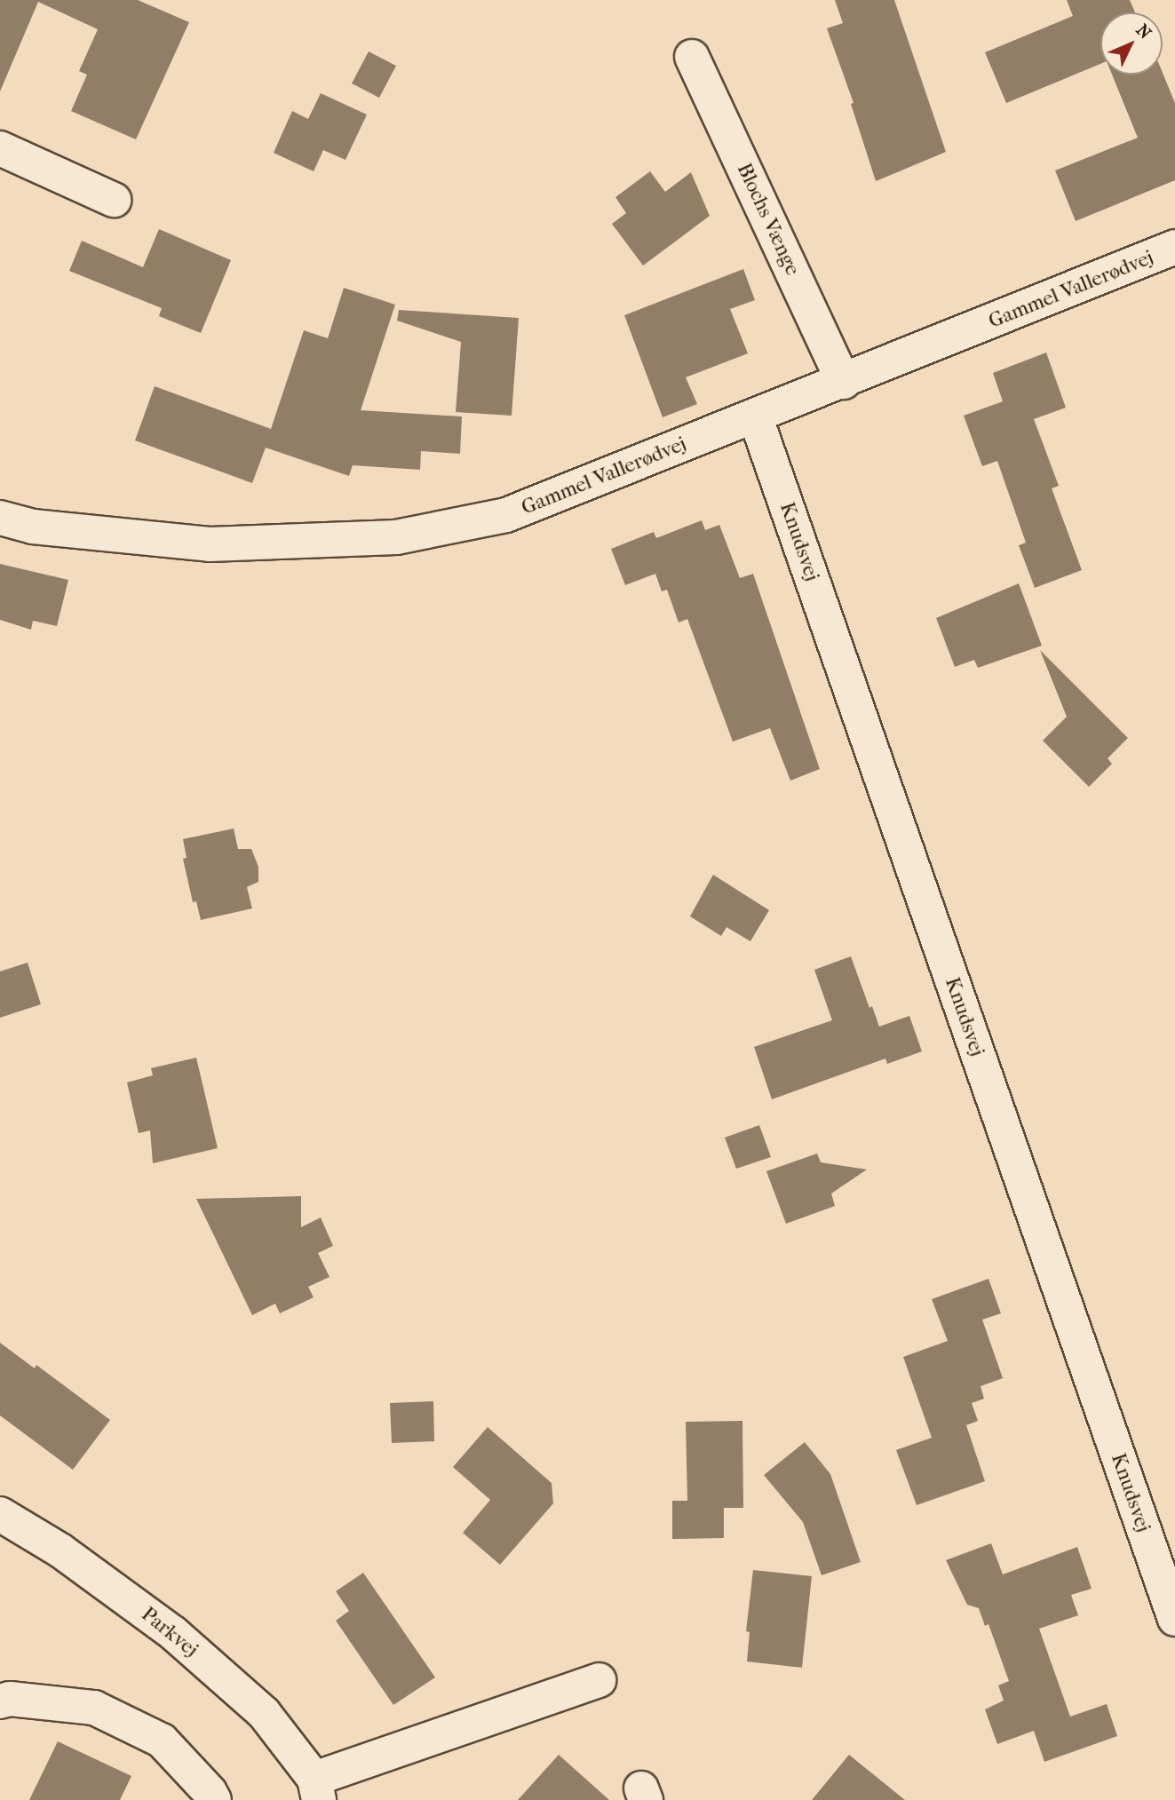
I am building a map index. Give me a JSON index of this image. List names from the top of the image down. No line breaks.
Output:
{"streets":{"street":["Blochs Vænge","Gammel Vallerødvej","Knudsvej","Parkvej"]},"crossings":[["Blochs Vænge","Gammel Vallerødvej"],["Gammel Vallerødvej","Knudsvej"]],"north":"top right"}
